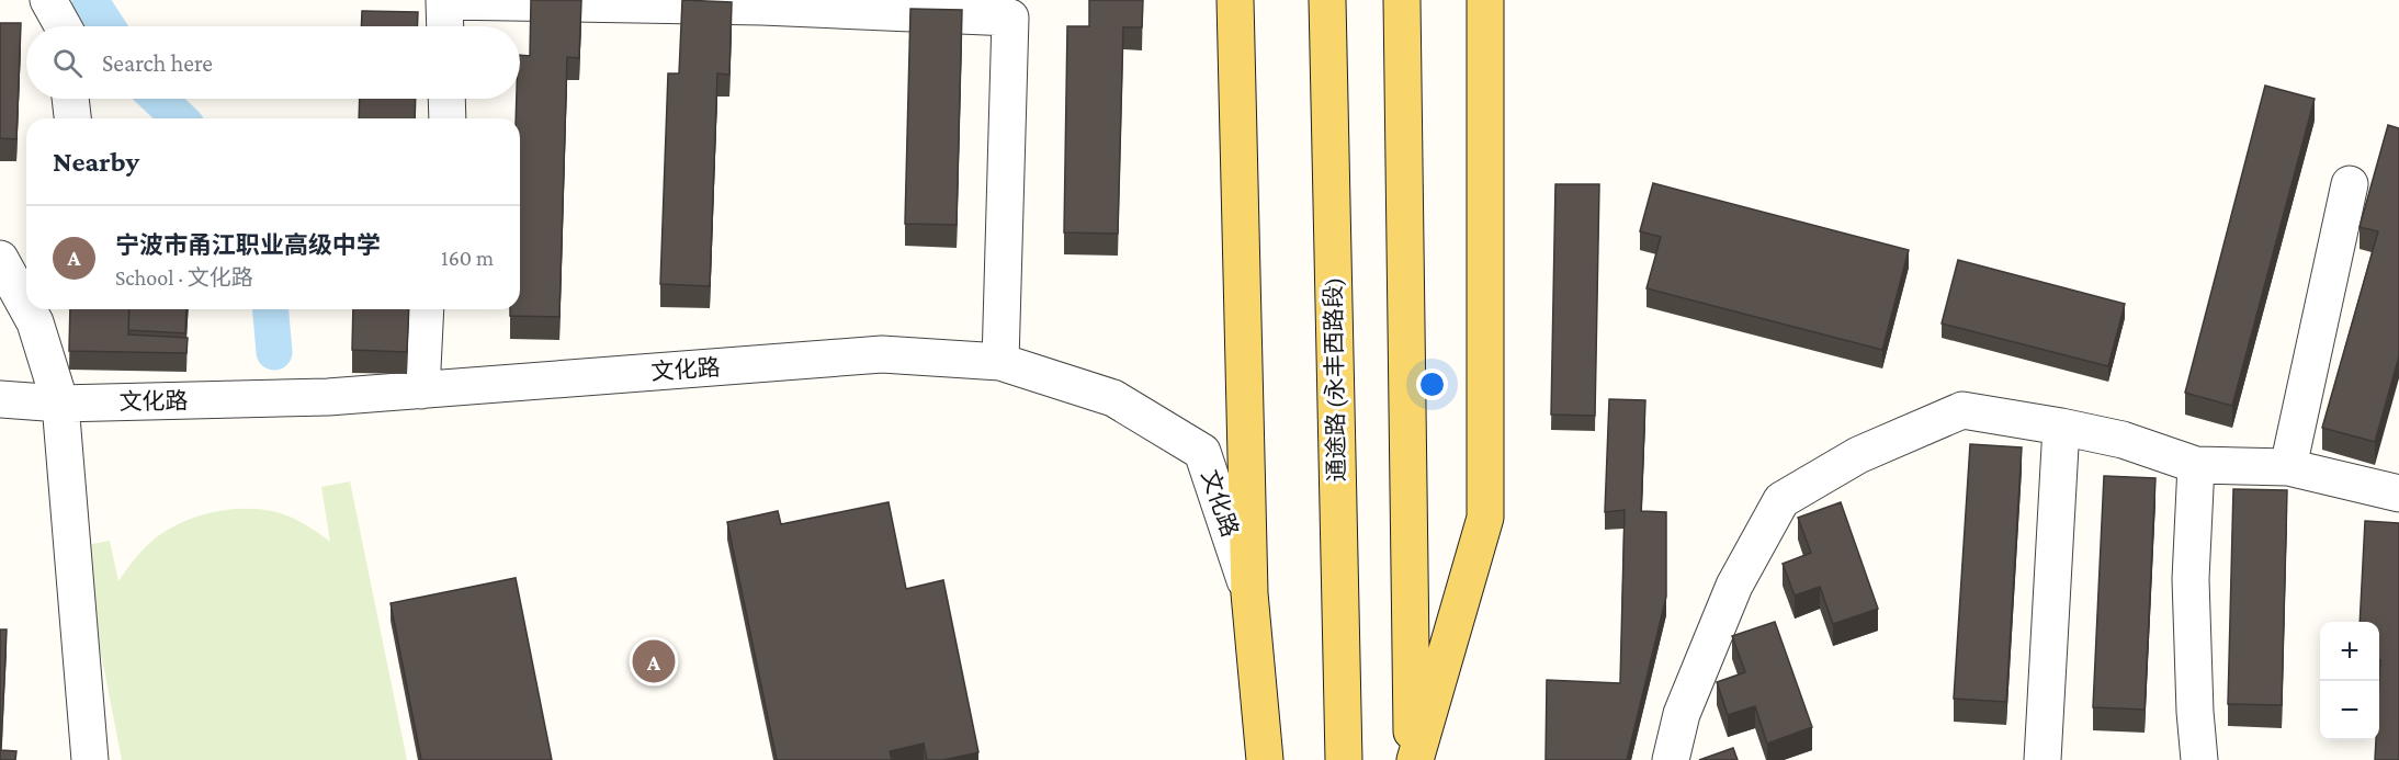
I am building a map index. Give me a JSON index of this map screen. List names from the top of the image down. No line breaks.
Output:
{"streets":{"main road":["通途路 (永丰西路段)"],"street":["文化路"]},"page":{"search":"Search here","heading":"Nearby","list":[{"mark":"A","name":"宁波市甬江职业高级中学","note":"School · 文化路","value":"160 m"}],"map_buttons":["+","−"],"pins":"A"}}
